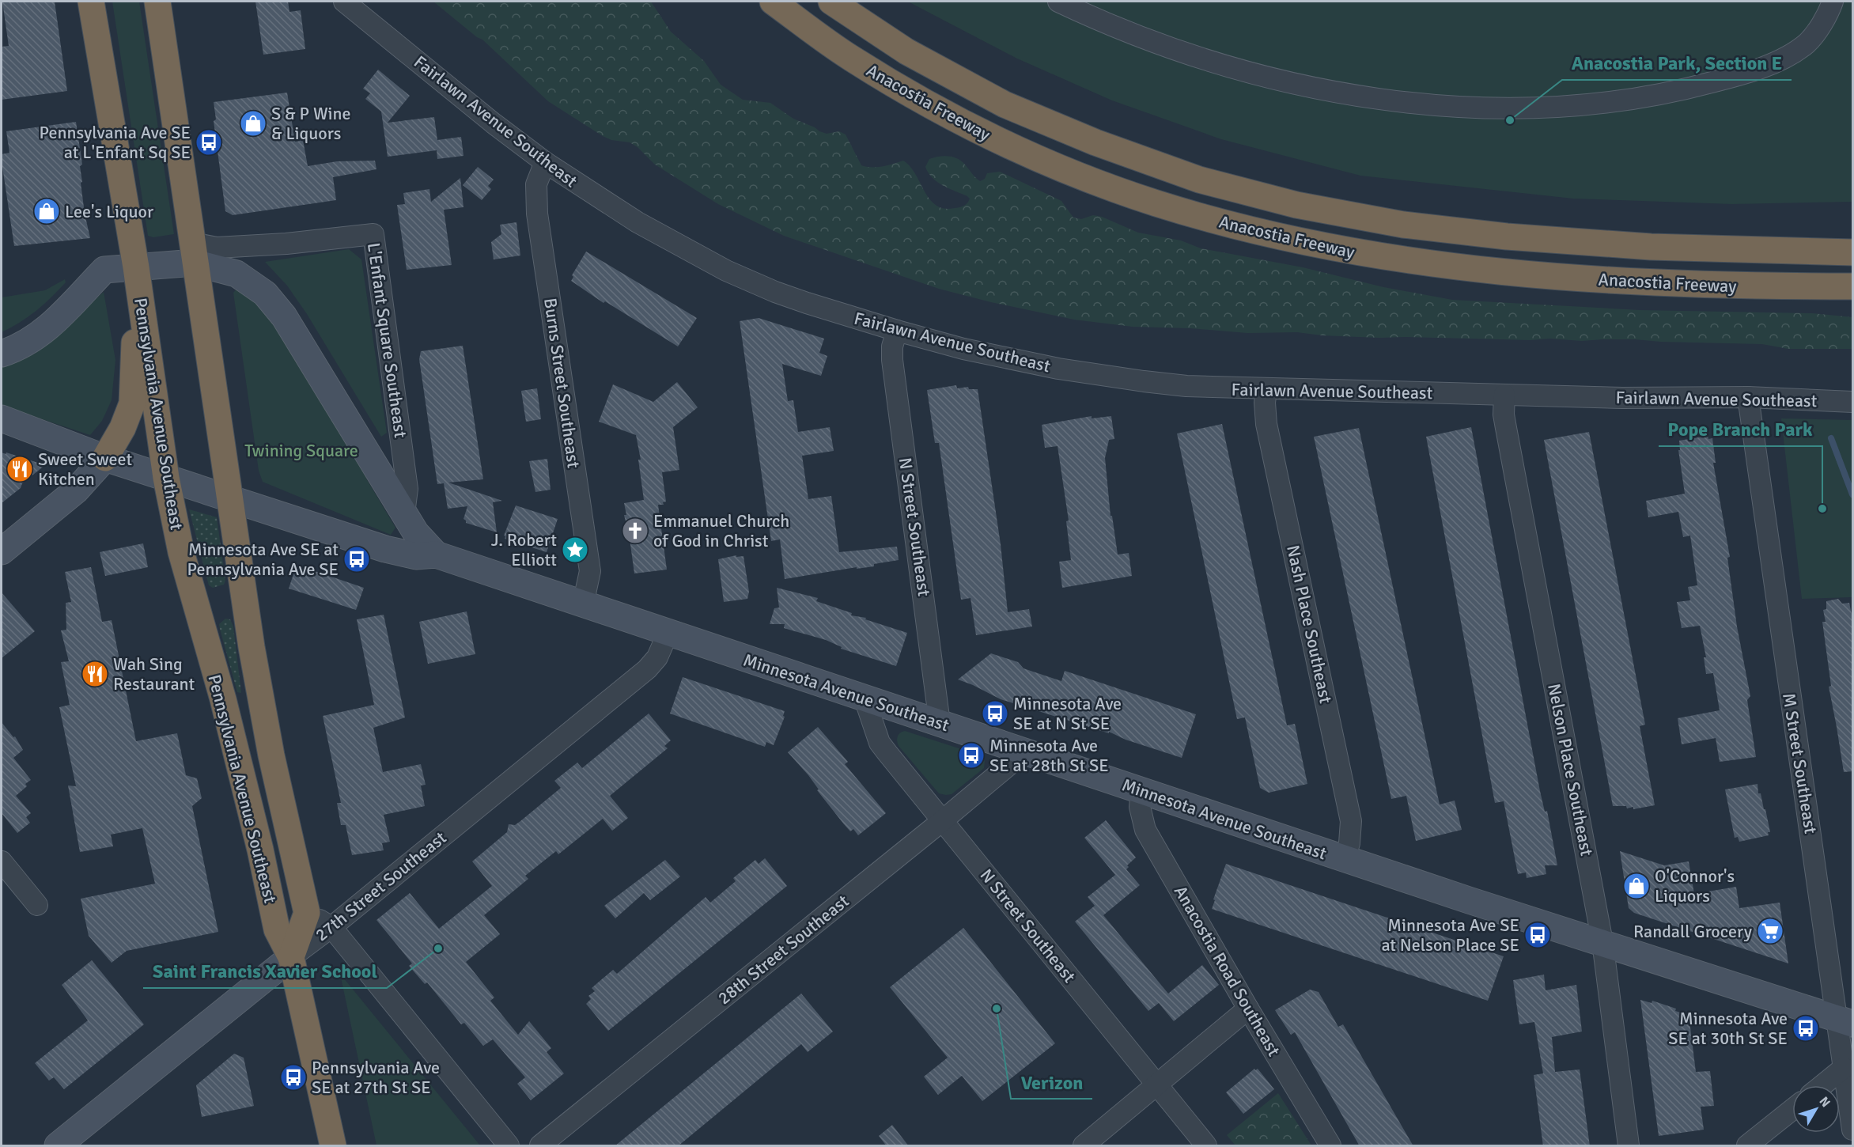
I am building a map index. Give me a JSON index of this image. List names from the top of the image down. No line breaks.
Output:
{"streets":{"highway":["Anacostia Freeway","Pennsylvania Avenue Southeast"],"main road":["Minnesota Avenue Southeast","27th Street Southeast"],"street":["Fairlawn Avenue Southeast","L'Enfant Square Southeast","Burns Street Southeast","N Street Southeast","Nash Place Southeast","M Street Southeast","Nelson Place Southeast","28th Street Southeast","Anacostia Road Southeast"]},"crossings":[["Fairlawn Avenue Southeast","Burns Street Southeast"],["Fairlawn Avenue Southeast","N Street Southeast"],["Fairlawn Avenue Southeast","Nash Place Southeast"],["Fairlawn Avenue Southeast","M Street Southeast"],["Fairlawn Avenue Southeast","Nelson Place Southeast"],["L'Enfant Square Southeast","Pennsylvania Avenue Southeast"],["L'Enfant Square Southeast","Minnesota Avenue Southeast"],["Burns Street Southeast","Minnesota Avenue Southeast"],["Pennsylvania Avenue Southeast","Minnesota Avenue Southeast"],["Pennsylvania Avenue Southeast","27th Street Southeast"],["N Street Southeast","Minnesota Avenue Southeast"],["N Street Southeast","28th Street Southeast"],["Nash Place Southeast","Minnesota Avenue Southeast"],["Minnesota Avenue Southeast","M Street Southeast"],["Minnesota Avenue Southeast","Nelson Place Southeast"],["Minnesota Avenue Southeast","27th Street Southeast"],["Minnesota Avenue Southeast","28th Street Southeast"],["Minnesota Avenue Southeast","Anacostia Road Southeast"]],"parks":["Twining Square"],"places":{"other":["Anacostia Park, Section E","Pope Branch Park","Saint Francis Xavier School","Verizon"],"shop":["S & P Wine & Liquors","Lee's Liquor","O'Connor's Liquors"],"bus stop":["Pennsylvania Ave SE at L'Enfant Sq SE","Minnesota Ave SE at Pennsylvania Ave SE","Minnesota Ave SE at N St SE","Minnesota Ave SE at 28th St SE","Minnesota Ave SE at Nelson Place SE","Minnesota Ave SE at 30th St SE","Pennsylvania Ave SE at 27th St SE"],"restaurant":["Sweet Sweet Kitchen","Wah Sing Restaurant"],"church":["Emmanuel Church of God in Christ"],"place":["J. Robert Elliott"],"supermarket":["Randall Grocery"]},"north":"top right"}
